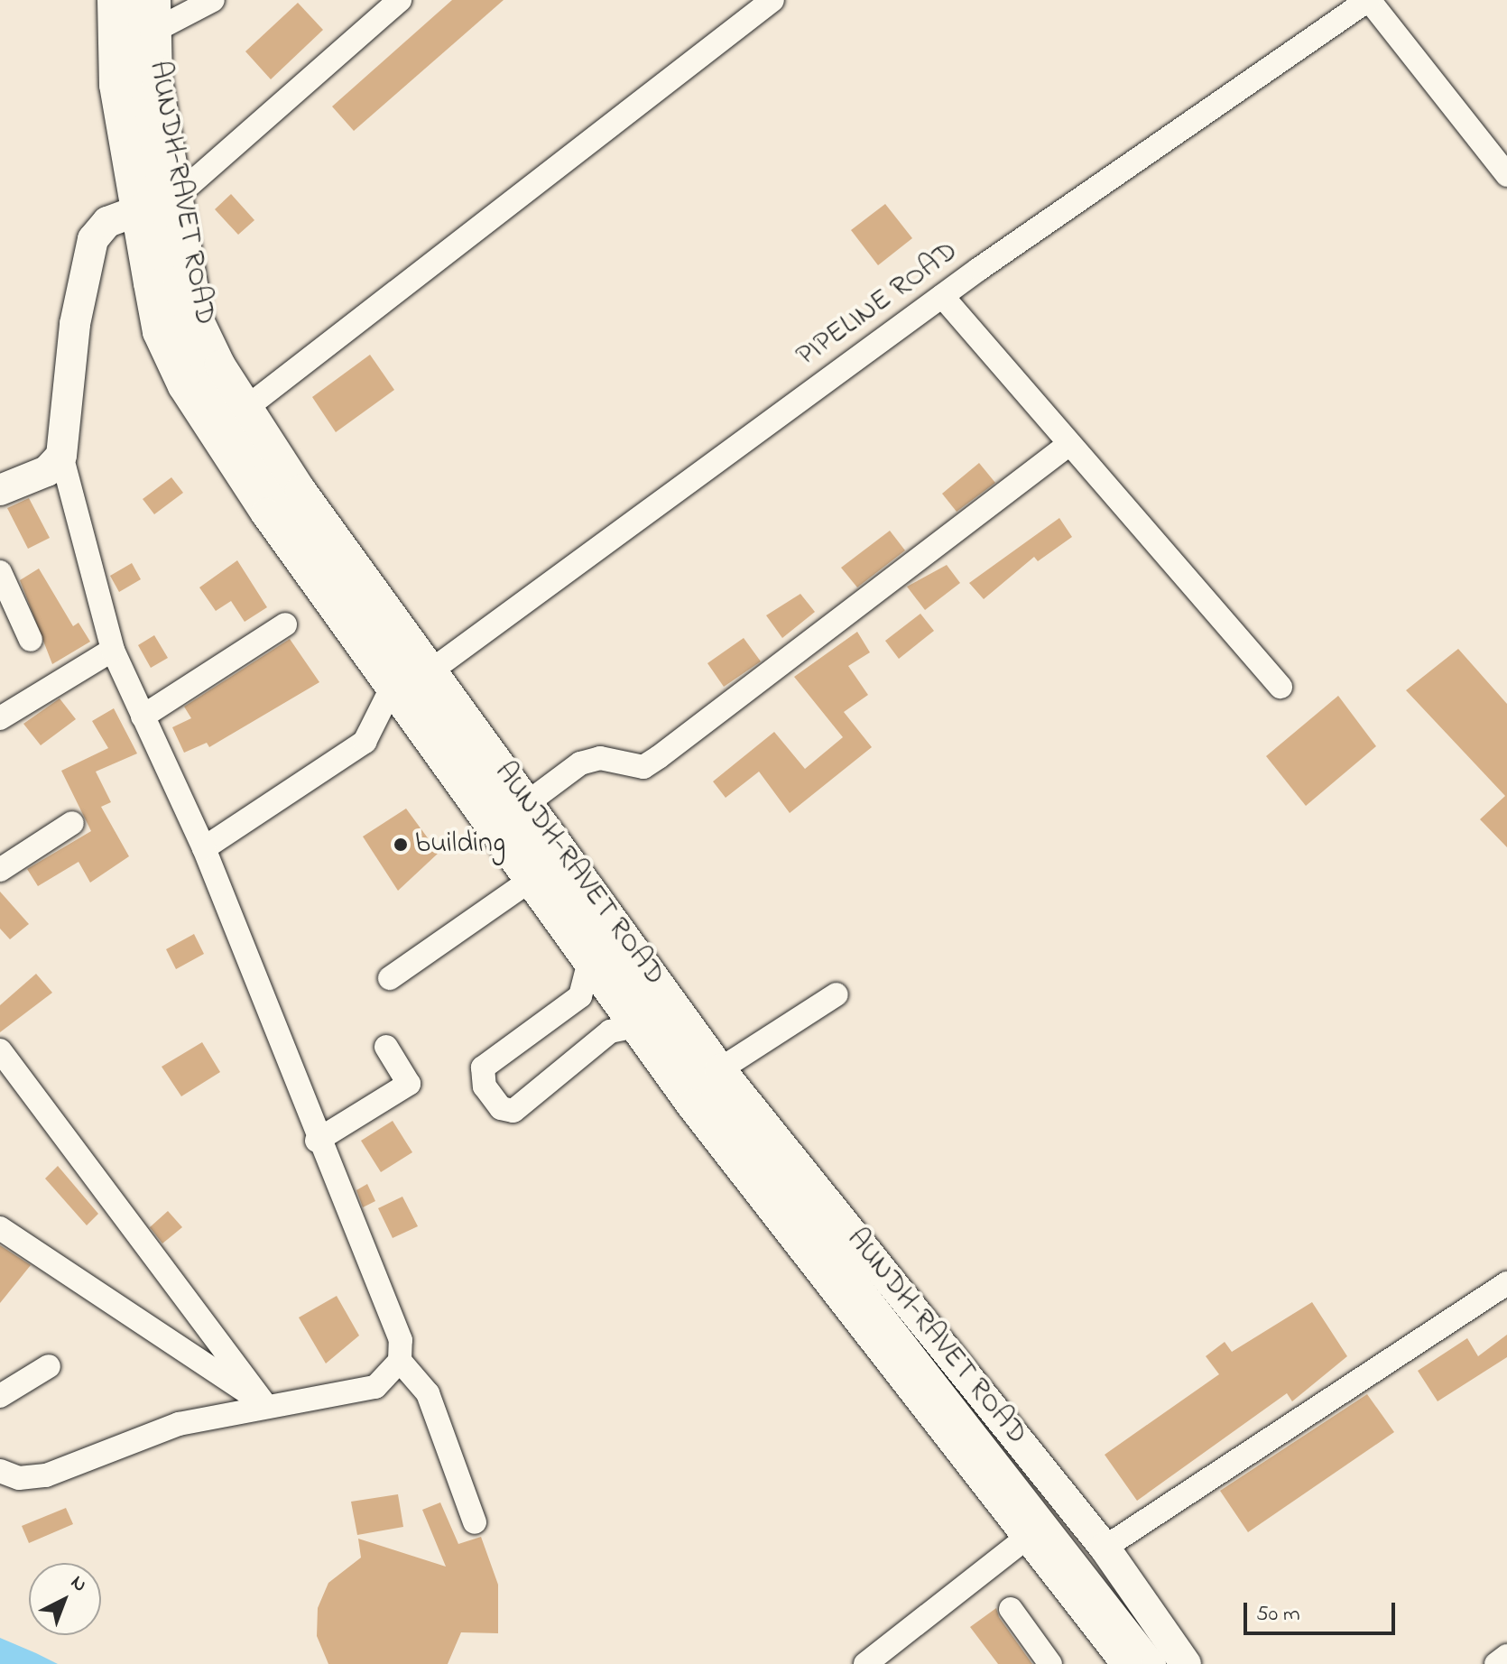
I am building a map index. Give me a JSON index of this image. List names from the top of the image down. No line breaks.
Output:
{"streets":{"main road":["AUNDH-RAVET ROAD"],"street":["PIPELINE ROAD"]},"crossings":[["AUNDH-RAVET ROAD","PIPELINE ROAD"]],"places":["building"],"scale_bar":"50 m","north":"top right"}
